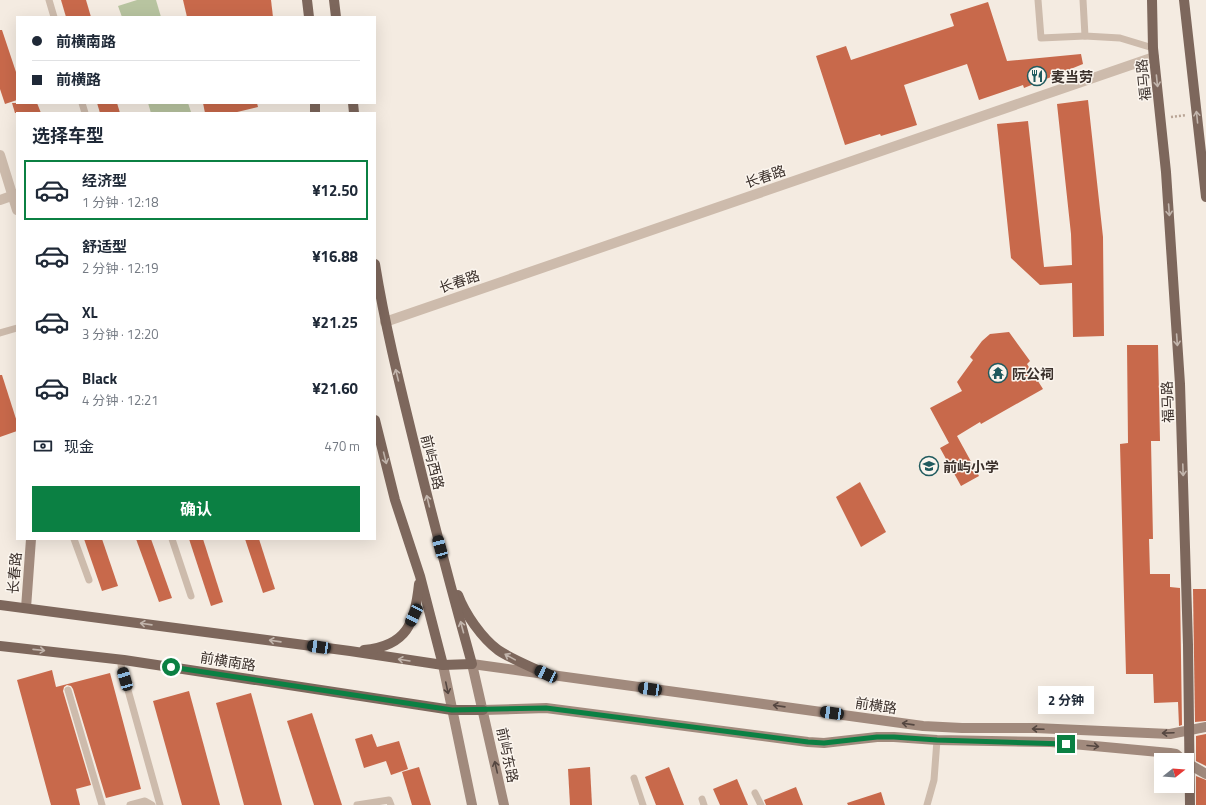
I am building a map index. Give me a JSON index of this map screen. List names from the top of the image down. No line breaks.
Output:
{"streets":{"main road":["福马路","长春路","前屿西路","前横南路","前横路","前屿东路"]},"crossings":[["福马路","长春路"],["福马路","前横路"],["长春路","前屿西路"],["长春路","前横南路"],["前屿西路","前横南路"],["前屿西路","前横路"],["前屿西路","前屿东路"],["前横南路","前横路"],["前横南路","前屿东路"],["前横路","前屿东路"]],"one_way":["福马路"],"places":{"restaurant":["麦当劳"],"temple":["阮公祠"],"school or university":["前屿小学"]},"north":"right","page":{"banner":["前横南路","前横路"],"heading":"选择车型","list":[{"name":"经济型","note":"1 分钟 · 12:18","value":"¥12.50"},{"name":"舒适型","note":"2 分钟 · 12:19","value":"¥16.88"},{"name":"XL","note":"3 分钟 · 12:20","value":"¥21.25"},{"name":"Black","note":"4 分钟 · 12:21","value":"¥21.60"}],"pay":["现金","470 m"],"buttons":"确认","bubble":"2 分钟"}}
